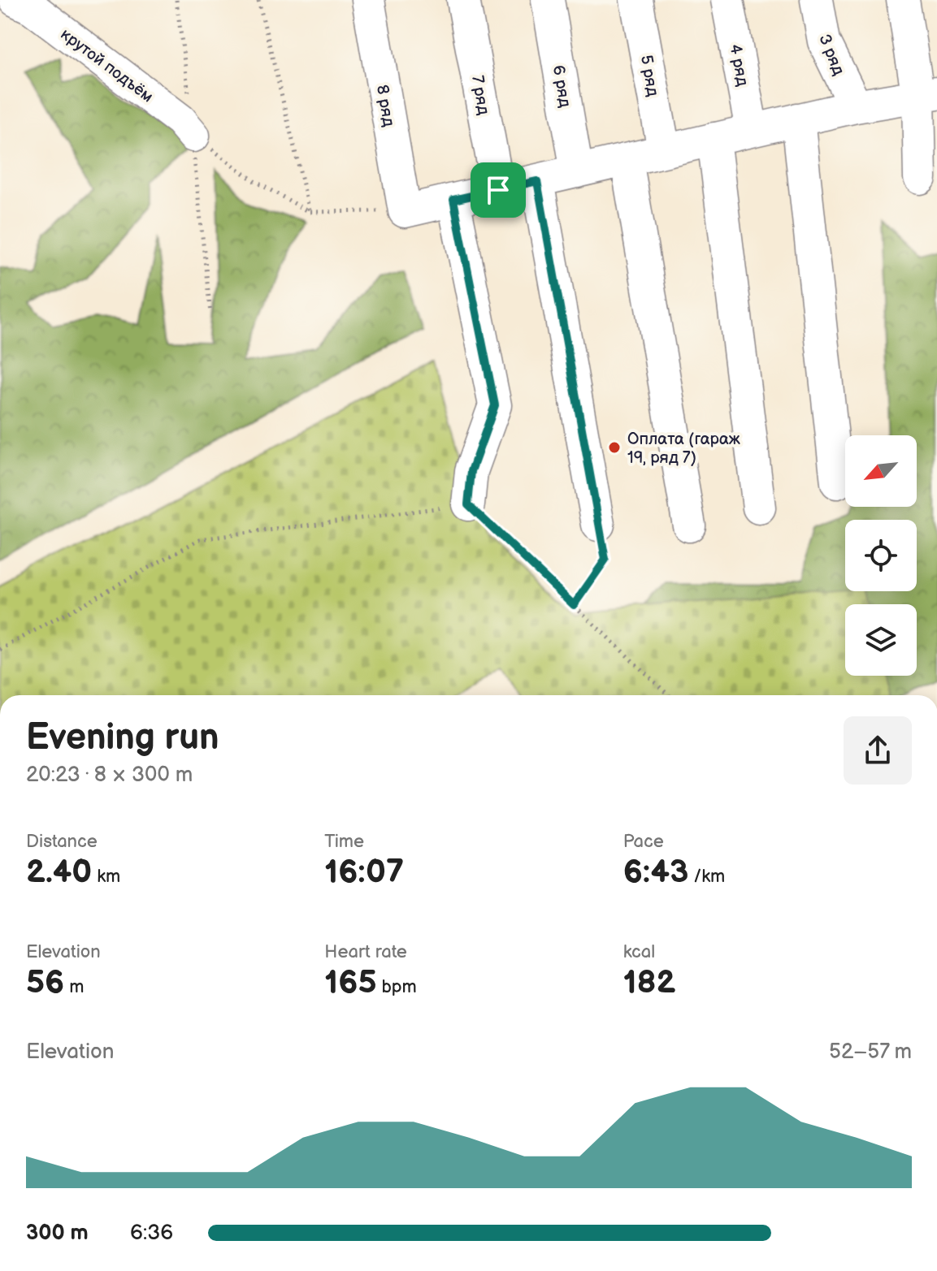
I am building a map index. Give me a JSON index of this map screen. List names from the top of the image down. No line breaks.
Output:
{"streets":{"street":["3 ряд","крутой подъём","4 ряд","5 ряд","6 ряд","7 ряд","8 ряд"]},"places":["Оплата (гараж 19, ряд 7)"],"north":"bottom left","page":{"heading":["Evening run","20:23 · 8 × 300 m"],"stats":[["Distance","2.40 km"],["Time","16:07"],["Pace","6:43 /km"],["Elevation","56 m"],["Heart rate","165 bpm"],["kcal","182"]],"chart":["Elevation","52–57 m"],"list":[{"name":"300 m","note":"6:36"}]}}
